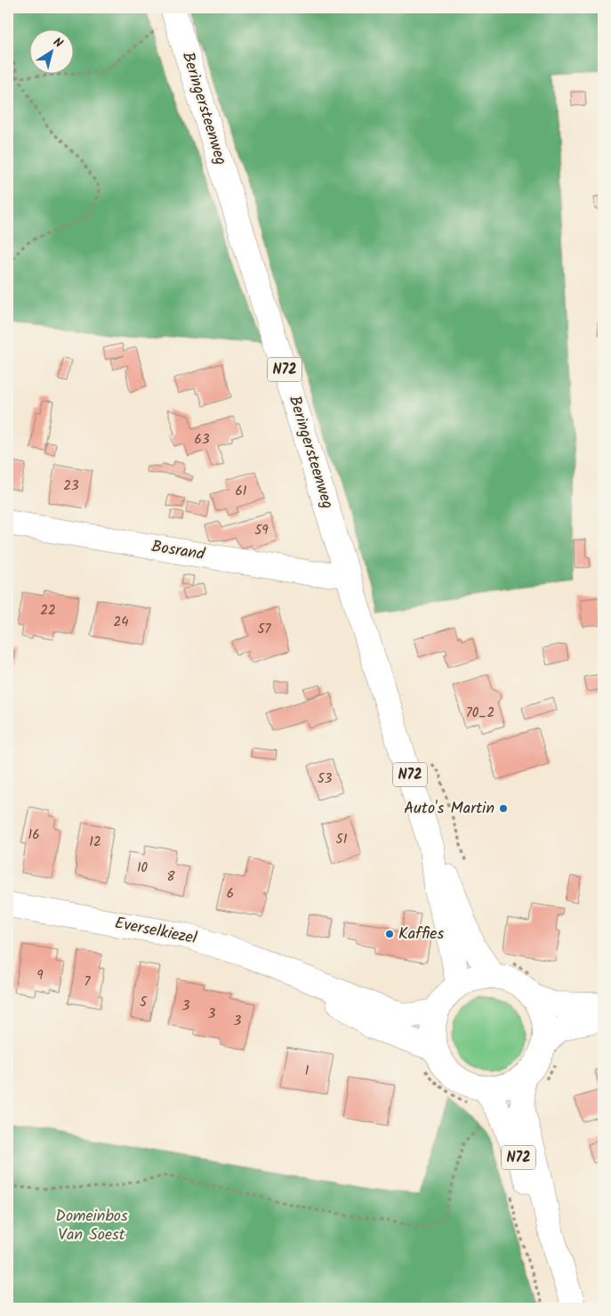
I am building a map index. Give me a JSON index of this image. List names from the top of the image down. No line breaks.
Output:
{"streets":{"main road":["Beringersteenweg","N72","Bosrand","Everselkiezel"]},"crossings":[["Beringersteenweg","N72"],["Beringersteenweg","Bosrand"],["Beringersteenweg","Everselkiezel"],["N72","Everselkiezel"]],"parks":["Domeinbos Van Soest"],"places":["Auto's Martin","Kaffies"],"house_numbers":["63","23","61","59","22","24","57","70_2","53","16","51","12","10","8","6","9","7","5","3","3","3","1"],"north":"top right"}
